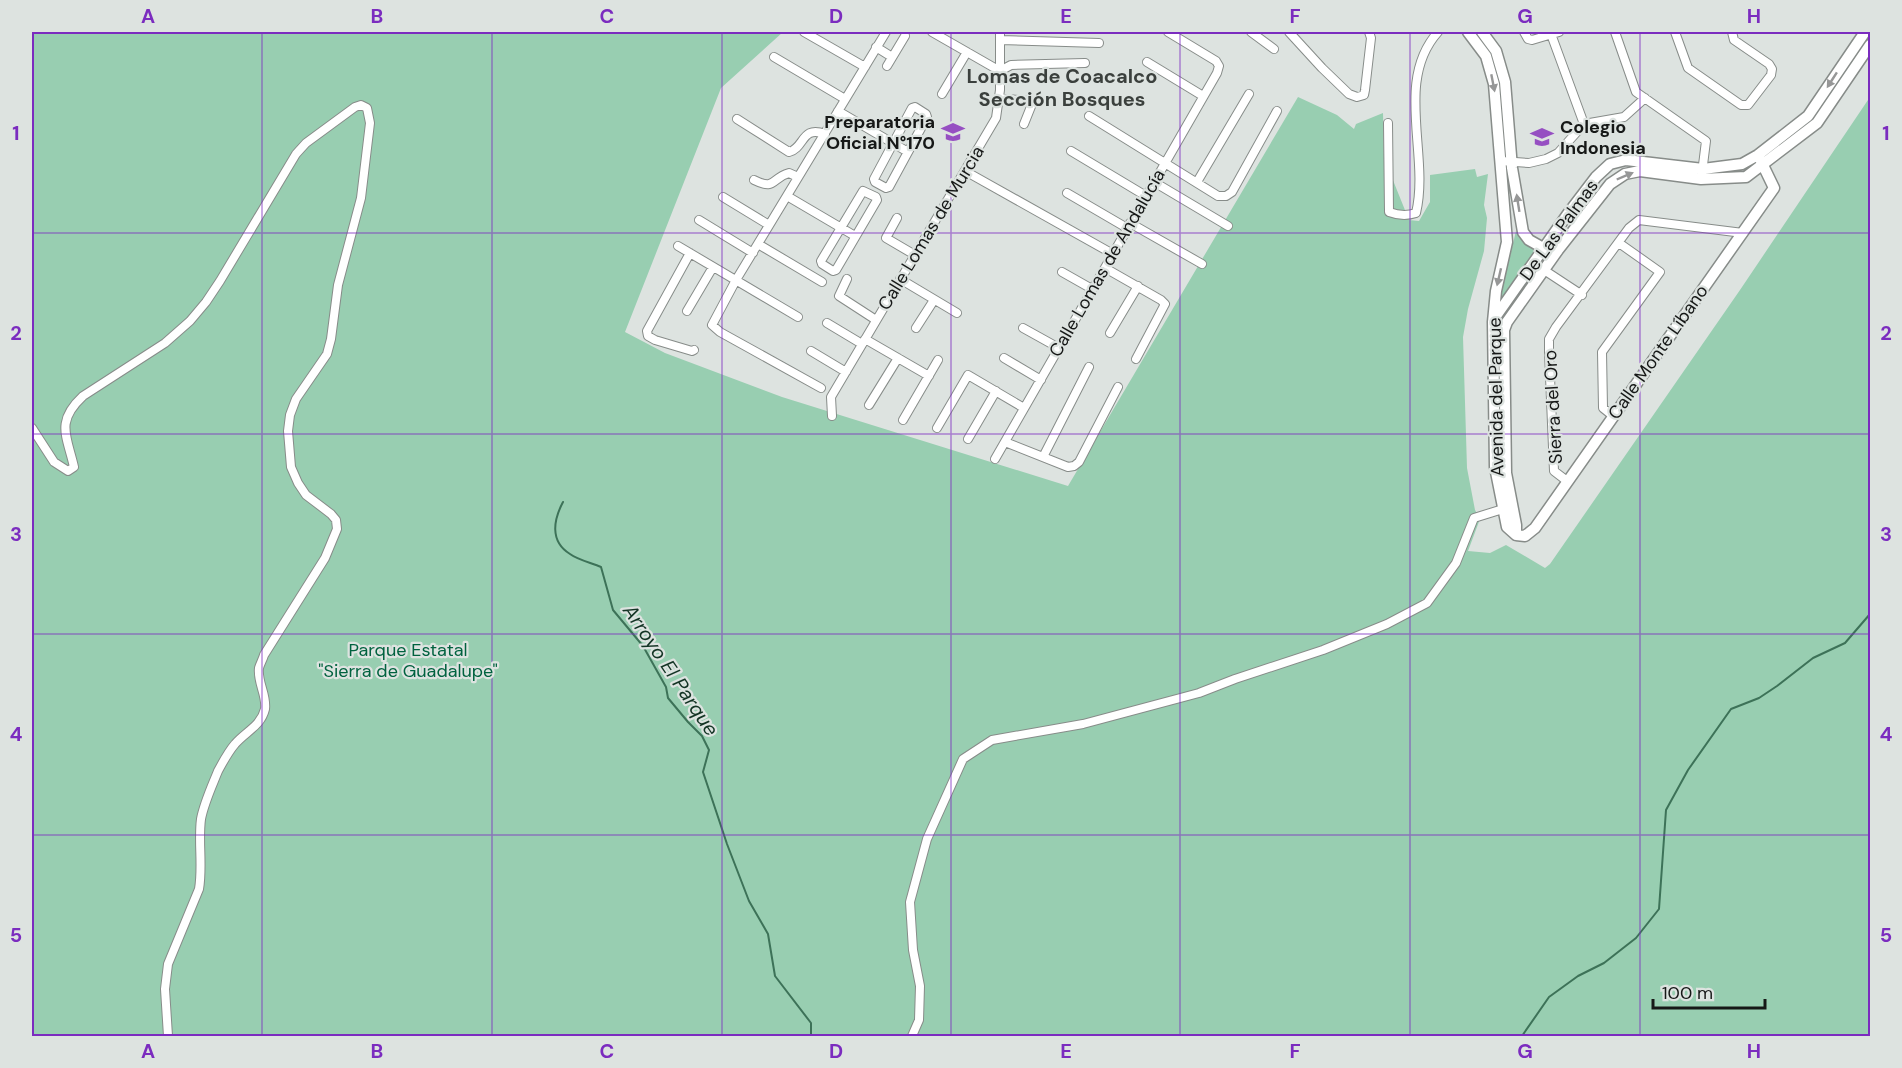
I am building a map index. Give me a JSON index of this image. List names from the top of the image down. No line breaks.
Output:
{"streets":{"street":["Calle Lomas de Murcia","De Las Palmas","Calle Lomas de Andalucía","Calle Monte Líbano","Avenida del Parque","Sierra del Oro"]},"crossings":[["De Las Palmas","Calle Monte Líbano"],["De Las Palmas","Avenida del Parque"],["Calle Monte Líbano","Avenida del Parque"],["Calle Monte Líbano","Sierra del Oro"]],"districts":["Lomas de Coacalco Sección Bosques"],"water":["Arroyo El Parque"],"parks":["Parque Estatal \"Sierra de Guadalupe\""],"places":{"school or university":["Preparatoria Oficial N°170","Colegio Indonesia"]},"scale_bar":"100 m","grid":{"columns":["A","B","C","D","E","F","G","H"],"rows":["1","2","3","4","5"]}}
